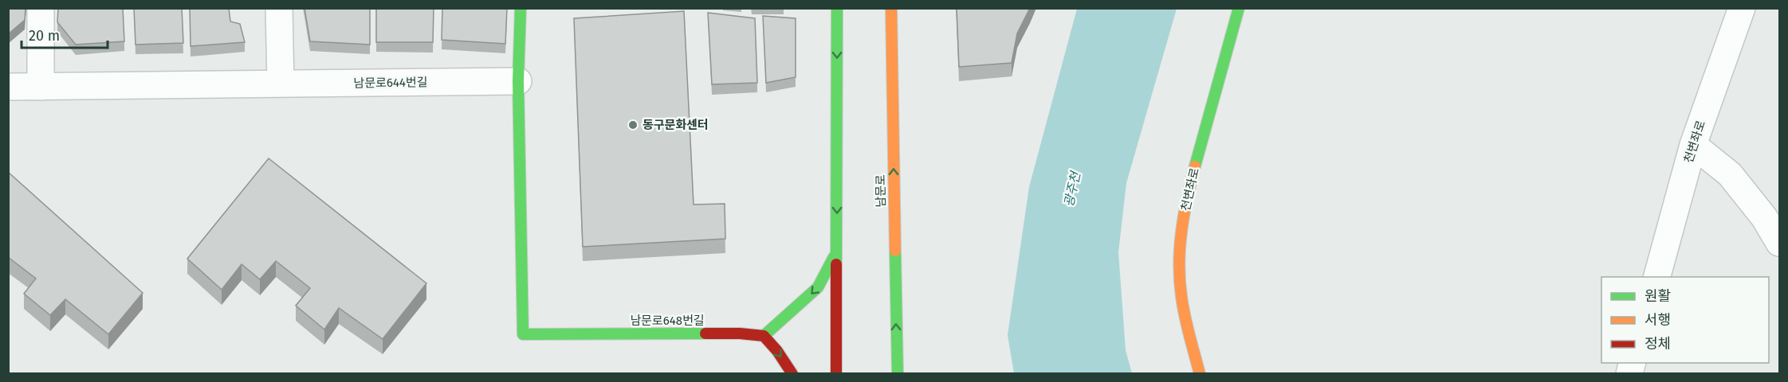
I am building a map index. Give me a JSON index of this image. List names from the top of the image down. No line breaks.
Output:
{"streets":{"main road":["천변좌로","남문로","남문로648번길"],"street":["남문로644번길"]},"crossings":[["남문로644번길","남문로648번길"]],"water":["광주천"],"places":["동구문화센터"],"legend":["원활","서행","정체"],"scale_bar":"20 m"}
